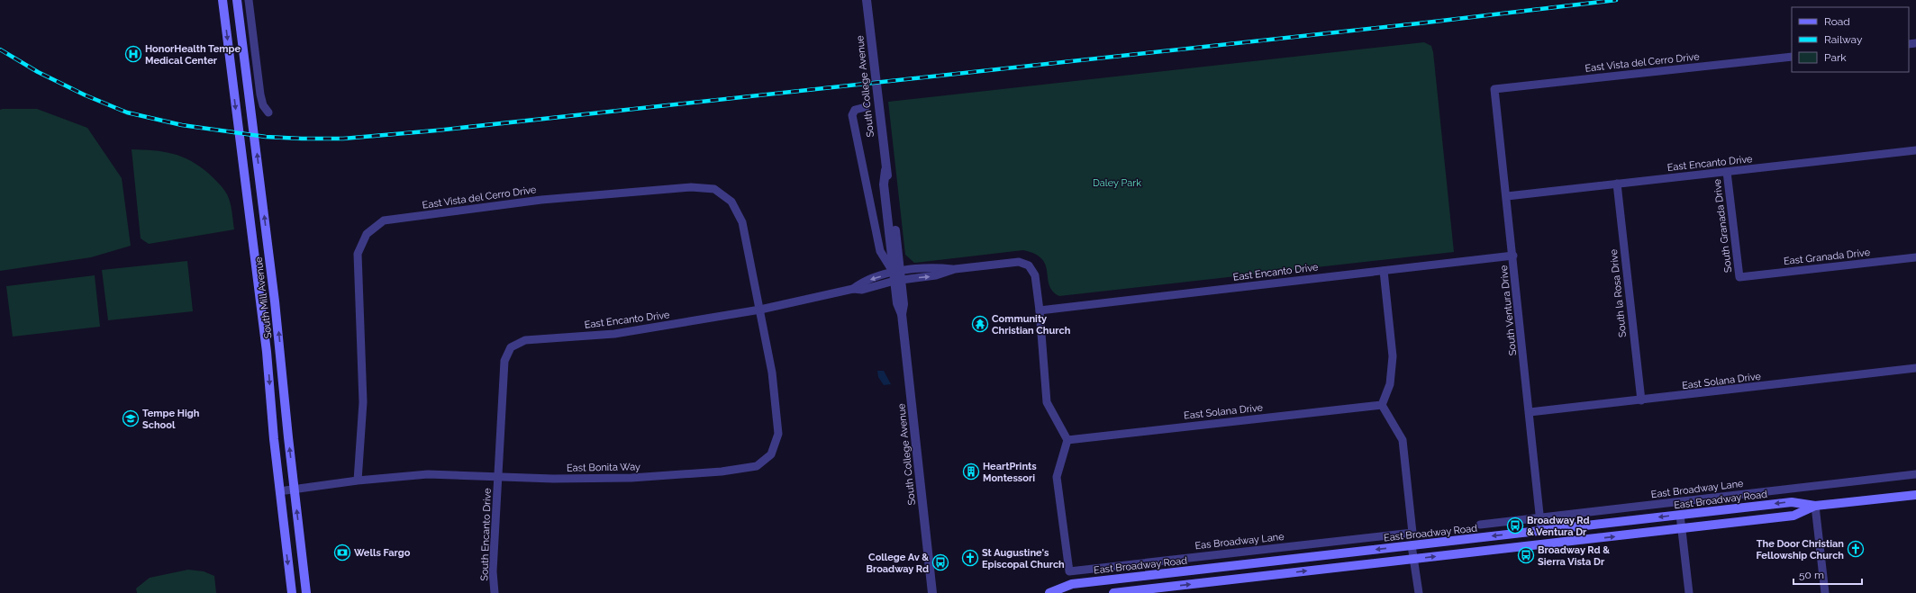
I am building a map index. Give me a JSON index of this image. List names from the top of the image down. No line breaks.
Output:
{"streets":{"main road":["South Mill Avenue","East Broadway Road"],"street":["East Vista del Cerro Drive","South College Avenue","East Encanto Drive","South Granada Drive","East Granada Drive","South la Rosa Drive","South Ventura Drive","East Solana Drive","East Bonita Way","East Broadway Lane","South Encanto Drive","Eas Broadway Lane"]},"crossings":[["East Vista del Cerro Drive","East Encanto Drive"],["East Vista del Cerro Drive","South Ventura Drive"],["East Vista del Cerro Drive","East Bonita Way"],["South College Avenue","East Encanto Drive"],["East Encanto Drive","South Granada Drive"],["East Encanto Drive","South la Rosa Drive"],["East Encanto Drive","South Ventura Drive"],["East Encanto Drive","East Bonita Way"],["East Encanto Drive","South Encanto Drive"],["South Granada Drive","East Granada Drive"],["South la Rosa Drive","East Solana Drive"],["South Mill Avenue","East Bonita Way"],["South Ventura Drive","East Solana Drive"],["South Ventura Drive","East Broadway Lane"],["South Ventura Drive","East Broadway Road"],["East Solana Drive","Eas Broadway Lane"],["East Bonita Way","South Encanto Drive"]],"parks":["Daley Park"],"places":{"hospital":["HonorHealth Tempe Medical Center"],"temple":["Community Christian Church"],"school or university":["Tempe High School"],"building":["HeartPrints Montessori"],"bus stop":["Broadway Rd & Ventura Dr","Broadway Rd & Sierra Vista Dr","College Av & Broadway Rd"],"church":["The Door Christian Fellowship Church","St Augustine's Episcopal Church"],"bank":["Wells Fargo"]},"legend":["Road","Railway","Park"],"scale_bar":"50 m"}
